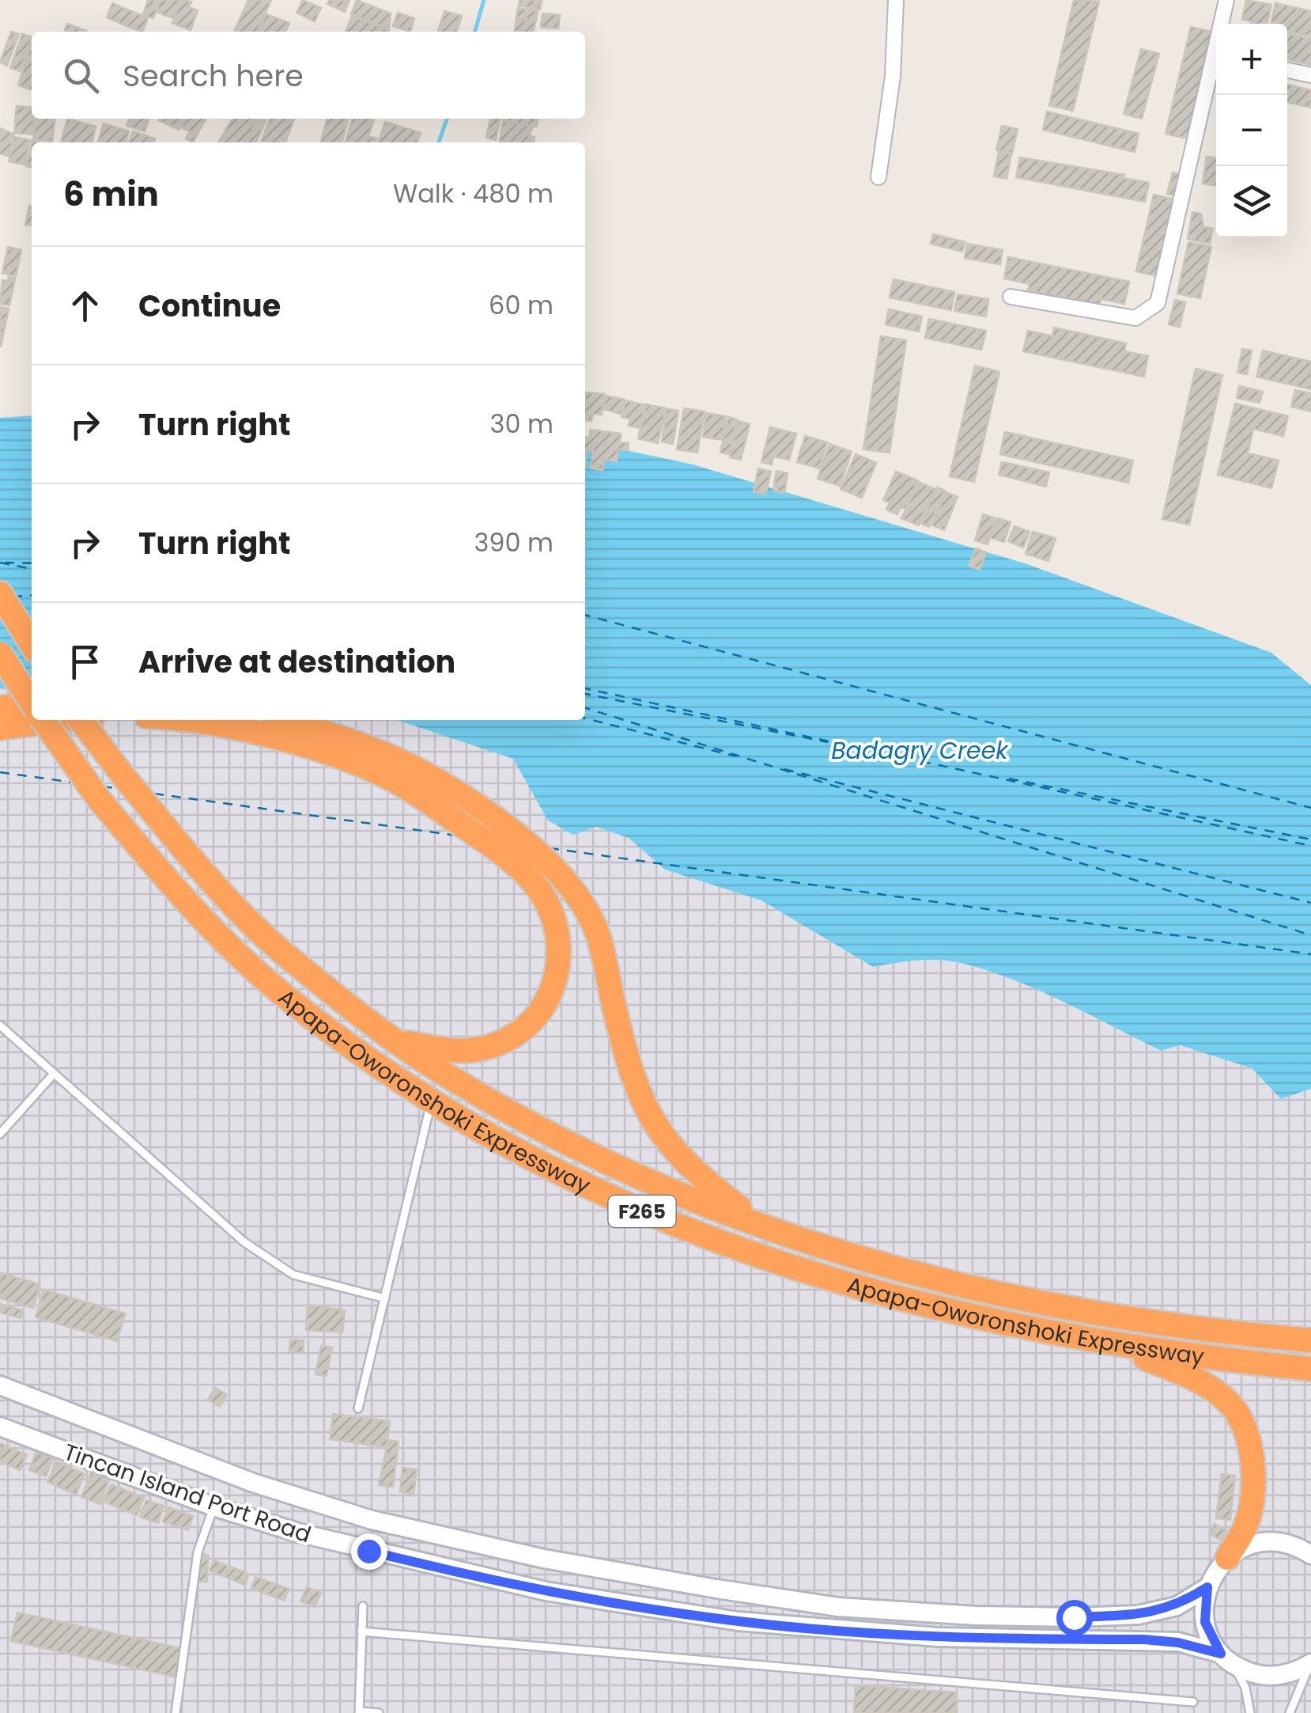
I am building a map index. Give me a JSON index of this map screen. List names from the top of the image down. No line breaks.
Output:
{"streets":{"highway":["Apapa-Oworonshoki Expressway","F265"],"street":["Tincan Island Port Road"]},"water":["Badagry Creek"],"page":{"map_buttons":["+","−"],"search":"Search here","heading":["6 min","Walk · 480 m"],"list":[["Continue","60 m"],["Turn right","30 m"],["Turn right","390 m"],"Arrive at destination"]}}
